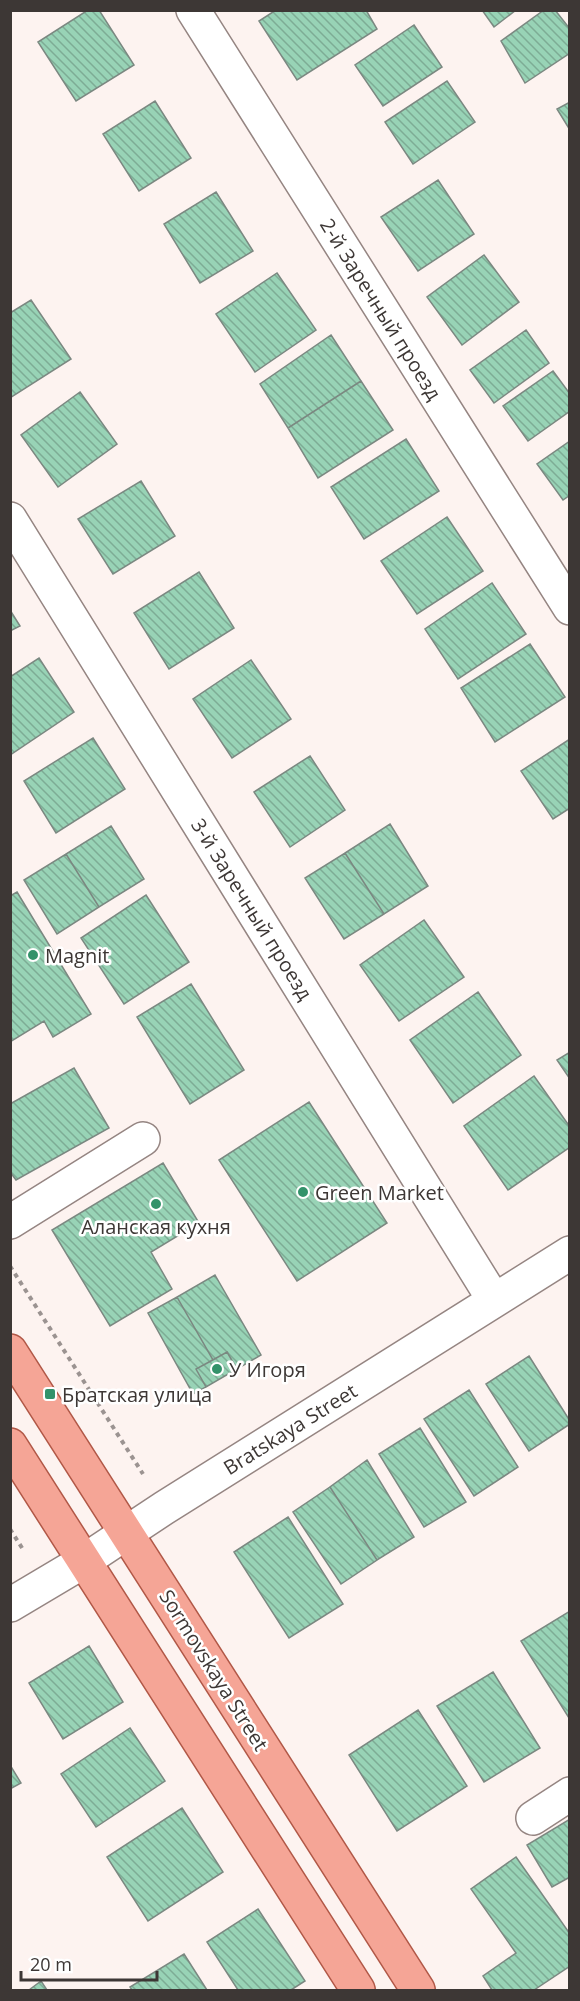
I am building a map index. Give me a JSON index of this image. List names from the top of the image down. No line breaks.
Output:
{"streets":{"main road":["Sormovskaya Street"],"street":["2-й Заречный проезд","3-й Заречный проезд","Bratskaya Street"]},"crossings":[["3-й Заречный проезд","Bratskaya Street"],["Bratskaya Street","Sormovskaya Street"]],"places":{"other":["Magnit","Green Market","Аланская кухня","У Игоря"],"transit":["Братская улица"]},"scale_bar":"20 m"}
